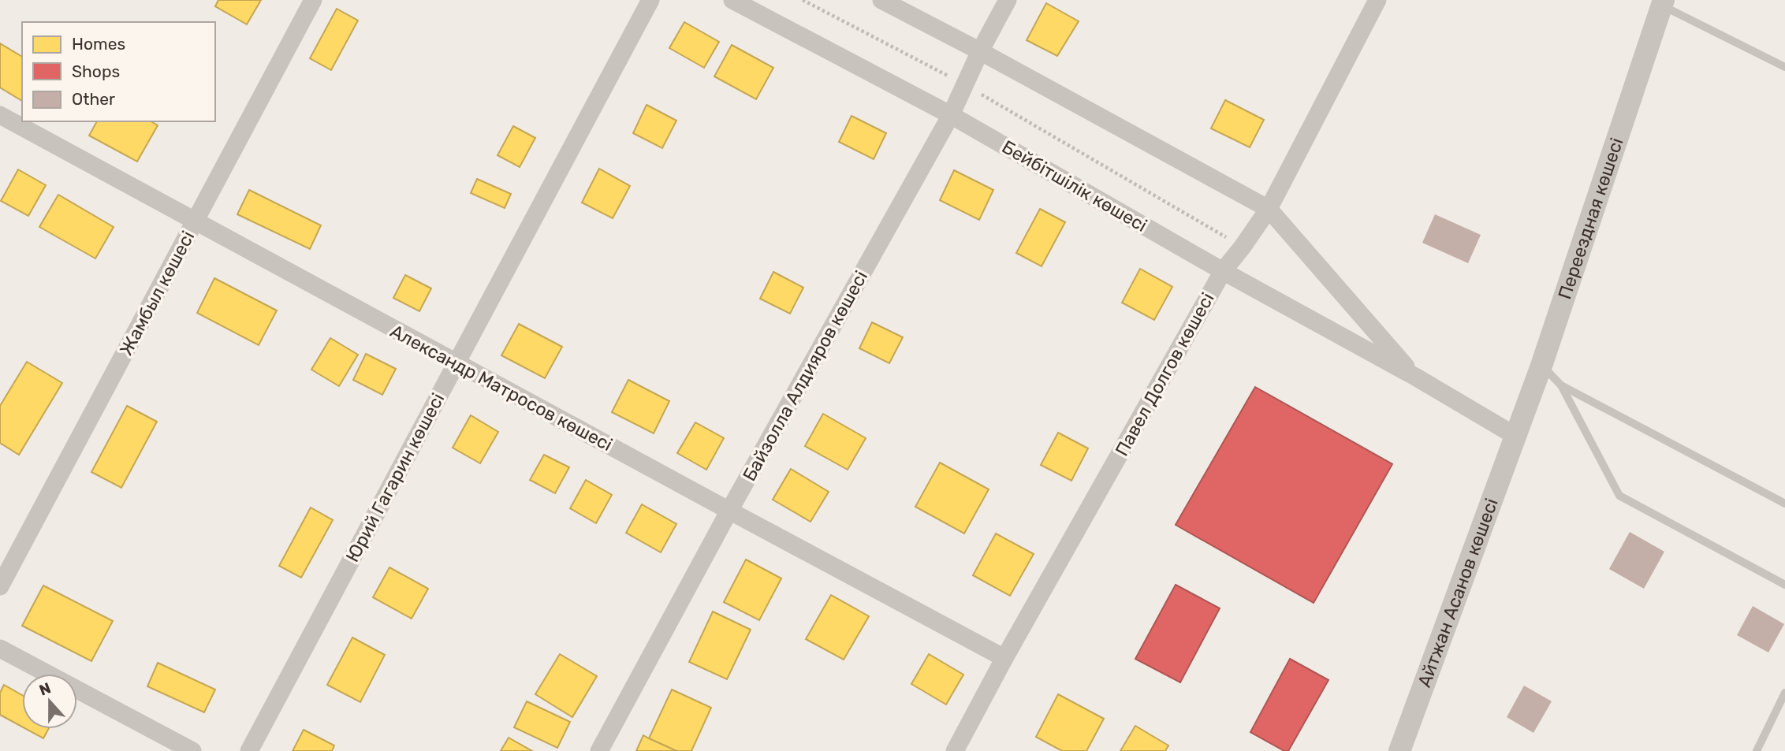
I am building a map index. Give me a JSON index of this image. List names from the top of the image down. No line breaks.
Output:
{"streets":{"street":["Бейбітшілік көшесі","Переездная көшесі","Жамбыл көшесі","Павел Долгов көшесі","Байзолла Алдияров көшесі","Александр Матросов көшесі","Юрий Гагарин көшесі","Айтжан Асанов көшесі"]},"crossings":[["Бейбітшілік көшесі","Переездная көшесі"],["Бейбітшілік көшесі","Павел Долгов көшесі"],["Бейбітшілік көшесі","Байзолла Алдияров көшесі"],["Бейбітшілік көшесі","Айтжан Асанов көшесі"],["Переездная көшесі","Айтжан Асанов көшесі"],["Жамбыл көшесі","Александр Матросов көшесі"],["Павел Долгов көшесі","Александр Матросов көшесі"],["Байзолла Алдияров көшесі","Александр Матросов көшесі"],["Александр Матросов көшесі","Юрий Гагарин көшесі"]],"legend":["Homes","Shops","Other"],"north":"top"}
